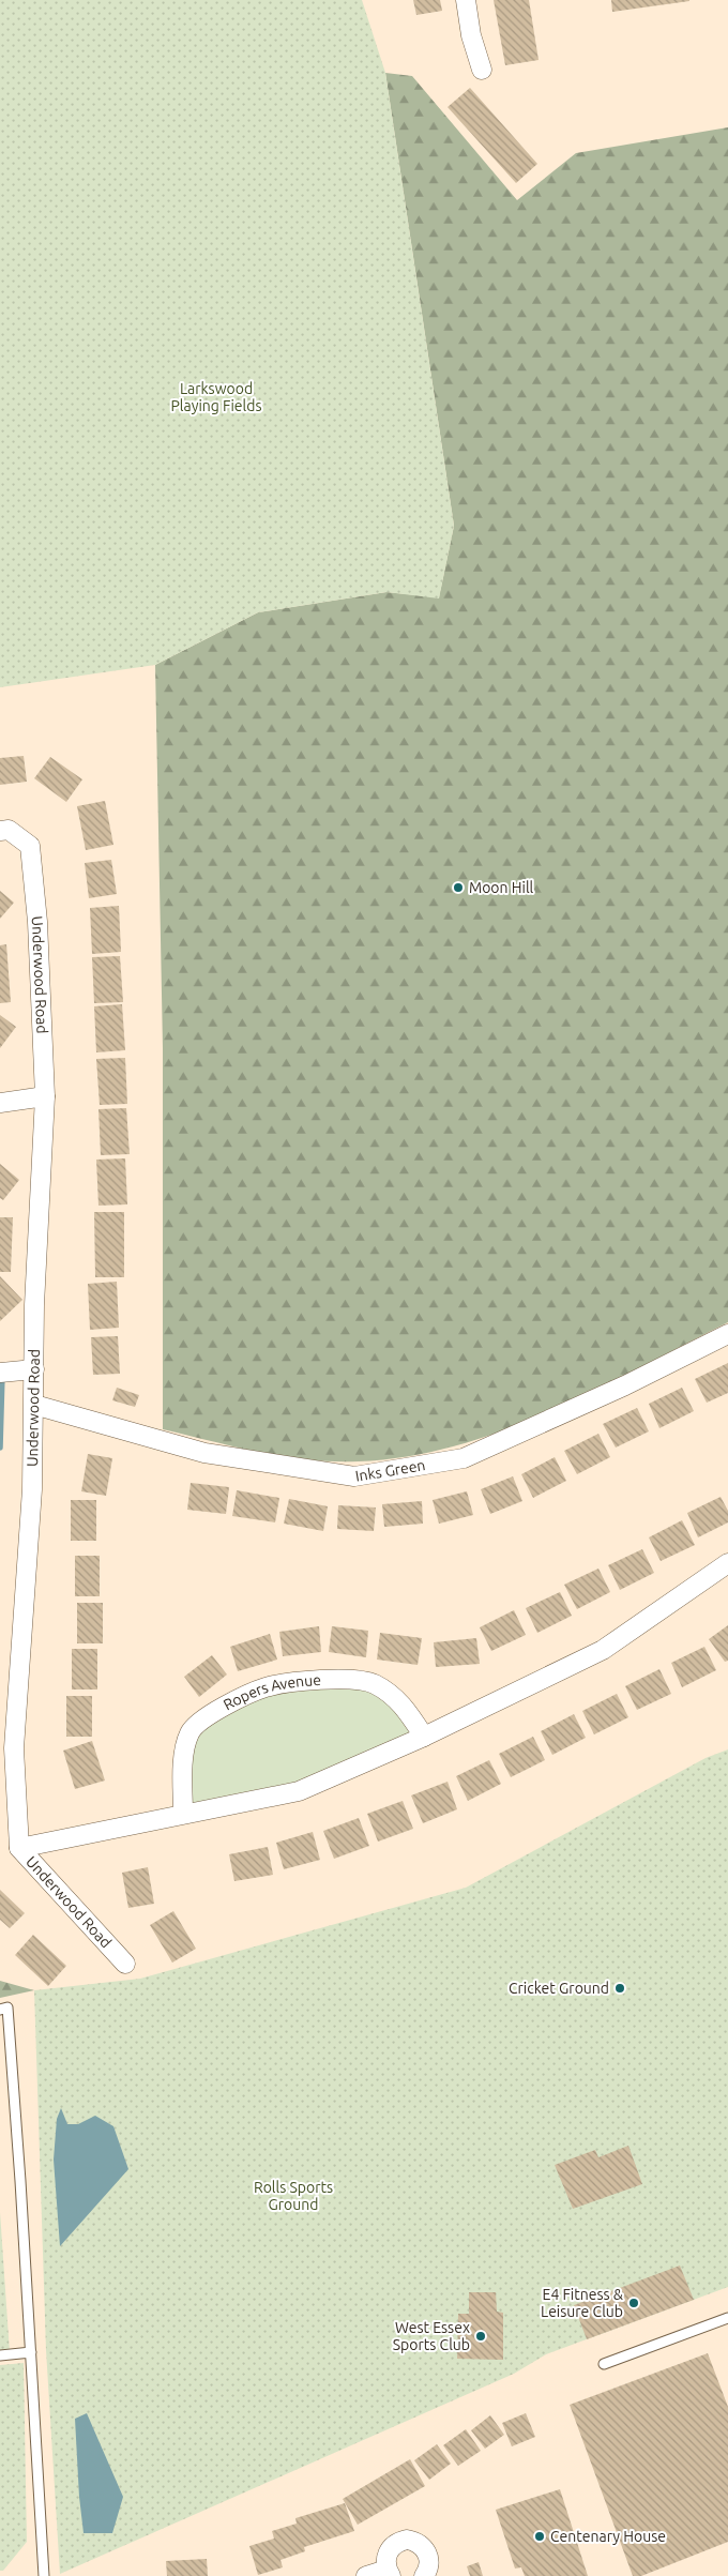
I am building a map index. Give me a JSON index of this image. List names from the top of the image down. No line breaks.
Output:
{"streets":{"street":["Underwood Road","Inks Green","Ropers Avenue"]},"crossings":[["Underwood Road","Inks Green"]],"parks":["Larkswood Playing Fields","Rolls Sports Ground"],"places":["Moon Hill","Cricket Ground","E4 Fitness & Leisure Club","West Essex Sports Club","Centenary House"]}
